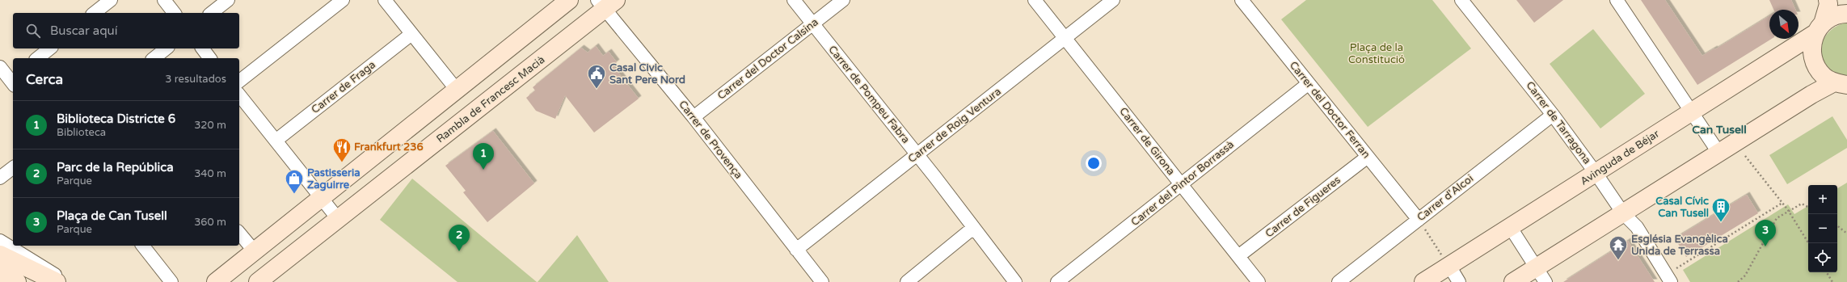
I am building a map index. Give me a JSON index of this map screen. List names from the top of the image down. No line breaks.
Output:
{"streets":{"main road":["Rambla de Francesc Macià","Avinguda de Béjar"],"street":["Carrer del Doctor Calsina","Carrer de Fraga","Carrer de Pompeu Fabra","Carrer del Doctor Ferran","Carrer de Tarragona","Carrer de Roig Ventura","Carrer de Provença","Carrer de Girona","Carrer del Pintor Borrassà","Carrer d'Alcoi","Carrer de Figueres"]},"crossings":[["Carrer del Doctor Calsina","Carrer de Pompeu Fabra"],["Carrer del Doctor Calsina","Carrer de Provença"],["Carrer de Pompeu Fabra","Carrer de Roig Ventura"],["Rambla de Francesc Macià","Carrer de Provença"],["Carrer del Doctor Ferran","Carrer del Pintor Borrassà"],["Carrer del Doctor Ferran","Carrer d'Alcoi"],["Carrer del Doctor Ferran","Carrer de Figueres"],["Carrer de Tarragona","Avinguda de Béjar"],["Carrer de Tarragona","Carrer d'Alcoi"],["Carrer de Roig Ventura","Carrer de Provença"],["Carrer de Roig Ventura","Carrer de Girona"],["Carrer de Girona","Carrer del Pintor Borrassà"],["Carrer de Girona","Carrer de Figueres"]],"districts":["Can Tusell"],"parks":["Plaça de la Constitució"],"places":{"public building":["Casal Civic Sant Pere Nord"],"restaurant":["Frankfurt 236"],"shop":["Pastisseria Zaguirre"],"building":["Casal Cívic Can Tusell"],"temple":["Església Evangèlica Unida de Terrassa"]},"north":"bottom right","page":{"search":"Buscar aquí","heading":["Cerca","3 resultados"],"list":[{"mark":"1","name":"Biblioteca Districte 6","note":"Biblioteca","value":"320 m"},{"mark":"2","name":"Parc de la República","note":"Parque","value":"340 m"},{"mark":"3","name":"Plaça de Can Tusell","note":"Parque","value":"360 m"}],"pins":["1","3","2"],"map_buttons":["+","−"]}}
